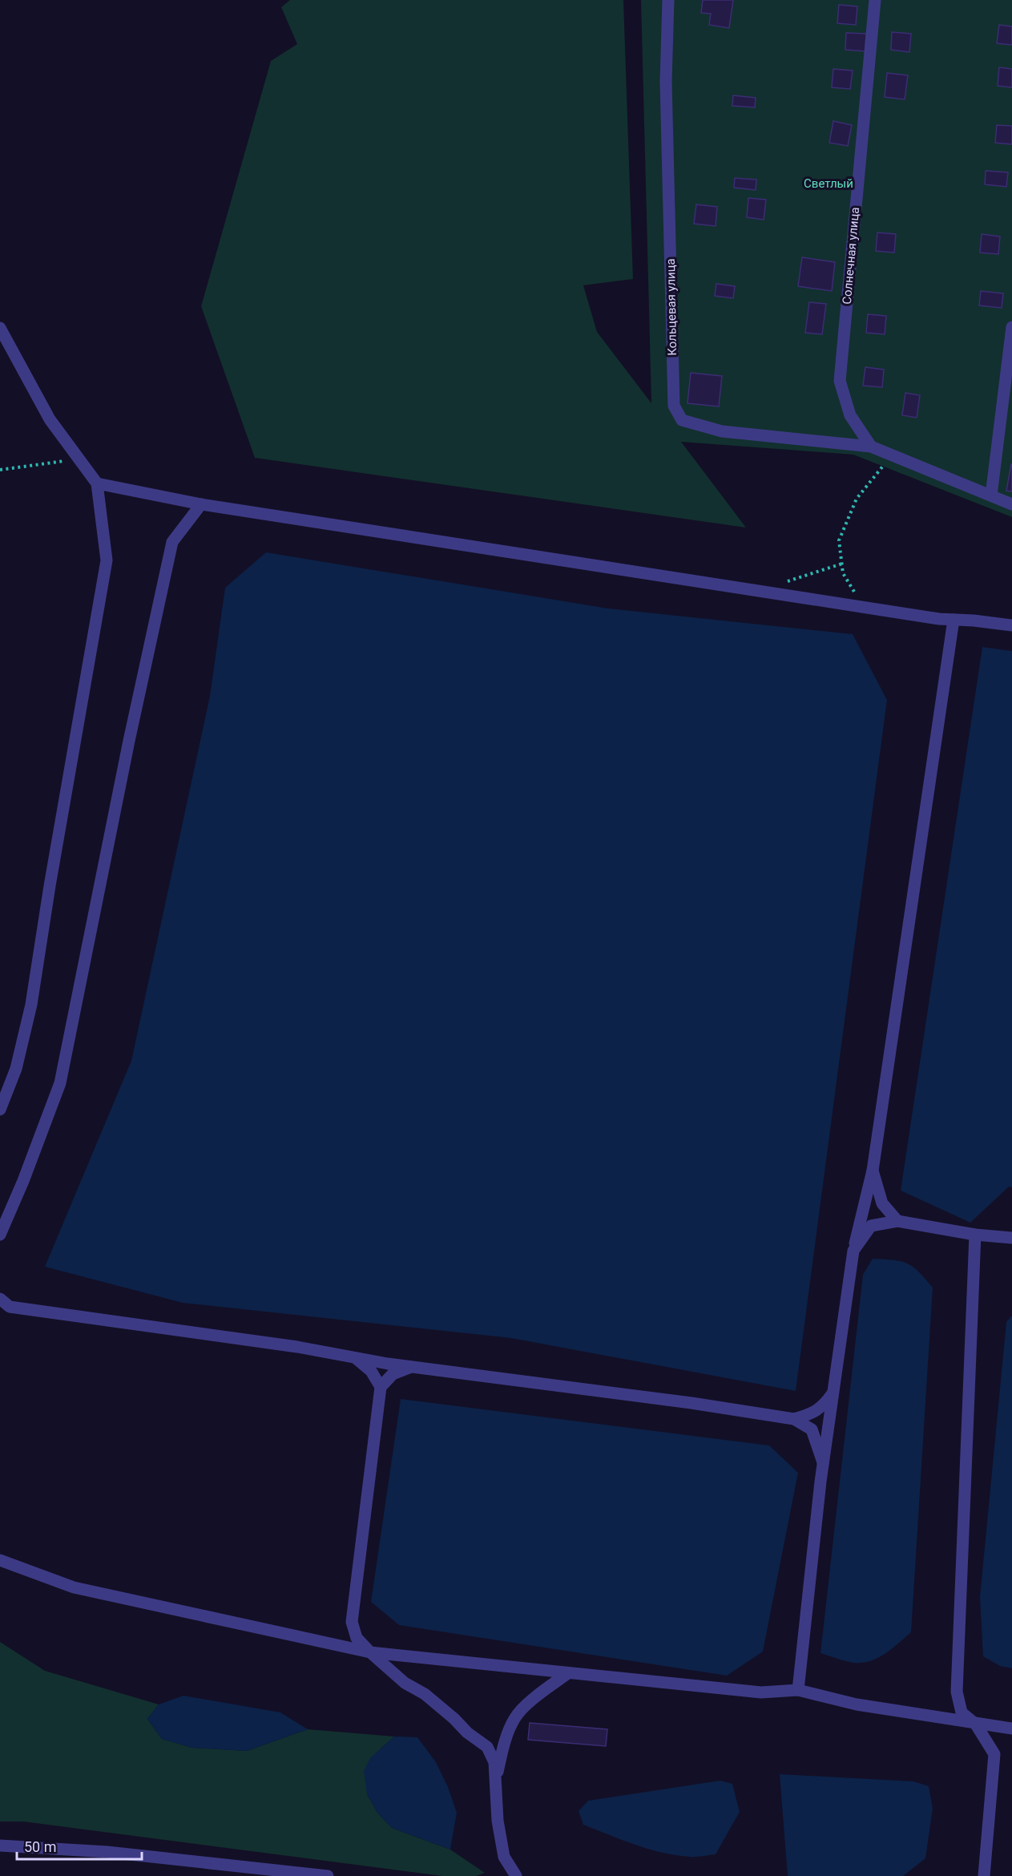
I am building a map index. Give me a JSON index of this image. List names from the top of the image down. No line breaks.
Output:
{"streets":{"street":["Солнечная улица","Кольцевая улица"]},"crossings":[["Солнечная улица","Кольцевая улица"]],"parks":["Светлый"],"scale_bar":"50 m"}
